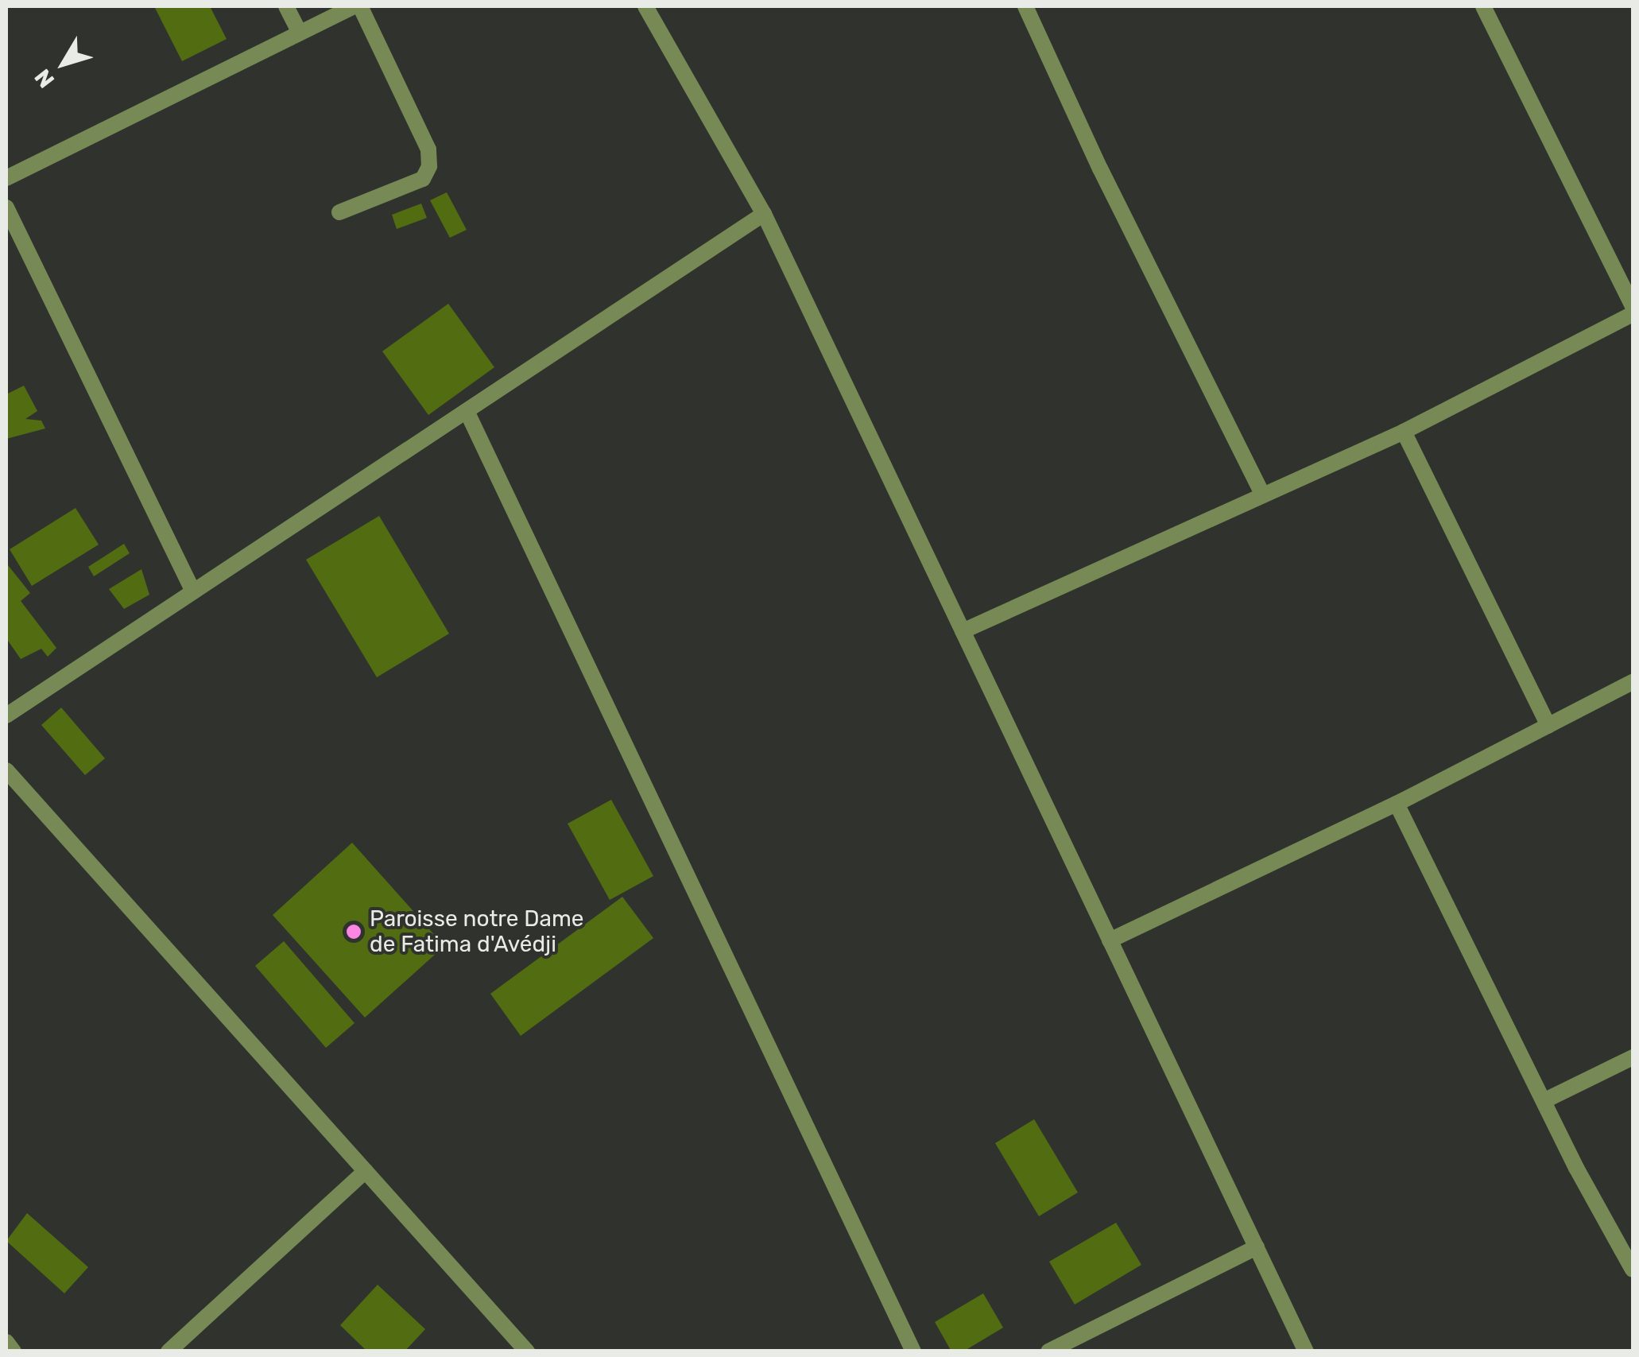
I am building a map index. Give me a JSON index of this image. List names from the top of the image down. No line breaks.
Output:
{"places":["Paroisse notre Dame de Fatima d'Avédji"],"north":"bottom left"}
